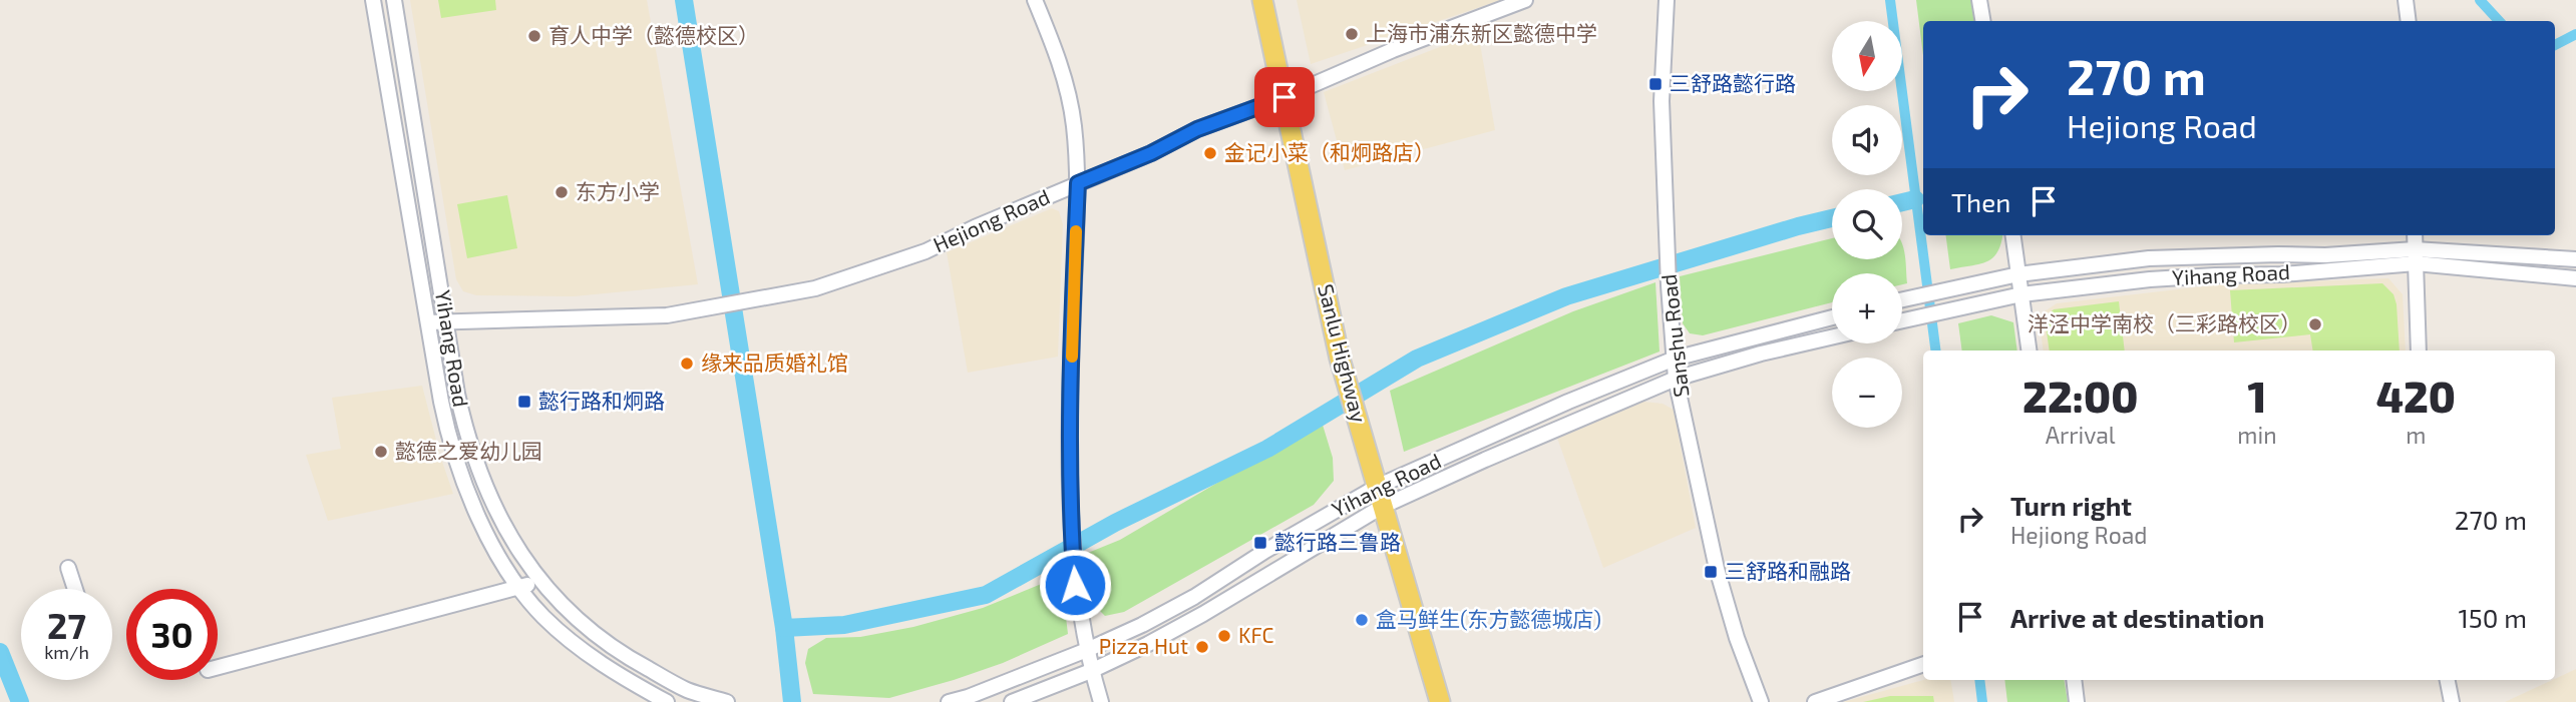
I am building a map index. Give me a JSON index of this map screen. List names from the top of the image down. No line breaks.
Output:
{"streets":{"main road":["Sanlu Highway"],"street":["Hejiong Road","Yihang Road","Sanshu Road"]},"crossings":[["Hejiong Road","Yihang Road"],["Hejiong Road","Sanlu Highway"],["Yihang Road","Sanshu Road"],["Yihang Road","Sanlu Highway"]],"places":{"other":["上海市浦东新区懿德中学","育人中学（懿德校区）","金记小菜（和炯路店）","东方小学","洋泾中学南校（三彩路校区）","缘来品质婚礼馆","懿德之爱幼儿园","盒马鲜生(东方懿德城店)","KFC","Pizza Hut"],"transit":["三舒路懿行路","懿行路和炯路","懿行路三鲁路","三舒路和融路"]},"north":"bottom","page":{"map_buttons":["+","−"],"turn":["270 m","Hejiong Road"],"then":"Then","eta":["22:00","Arrival","1","min","420","m"],"list":[{"name":"Turn right","note":"Hejiong Road","value":"270 m"},{"name":"Arrive at destination","value":"150 m"}],"speed":"27 km/h","limit":"30"}}
